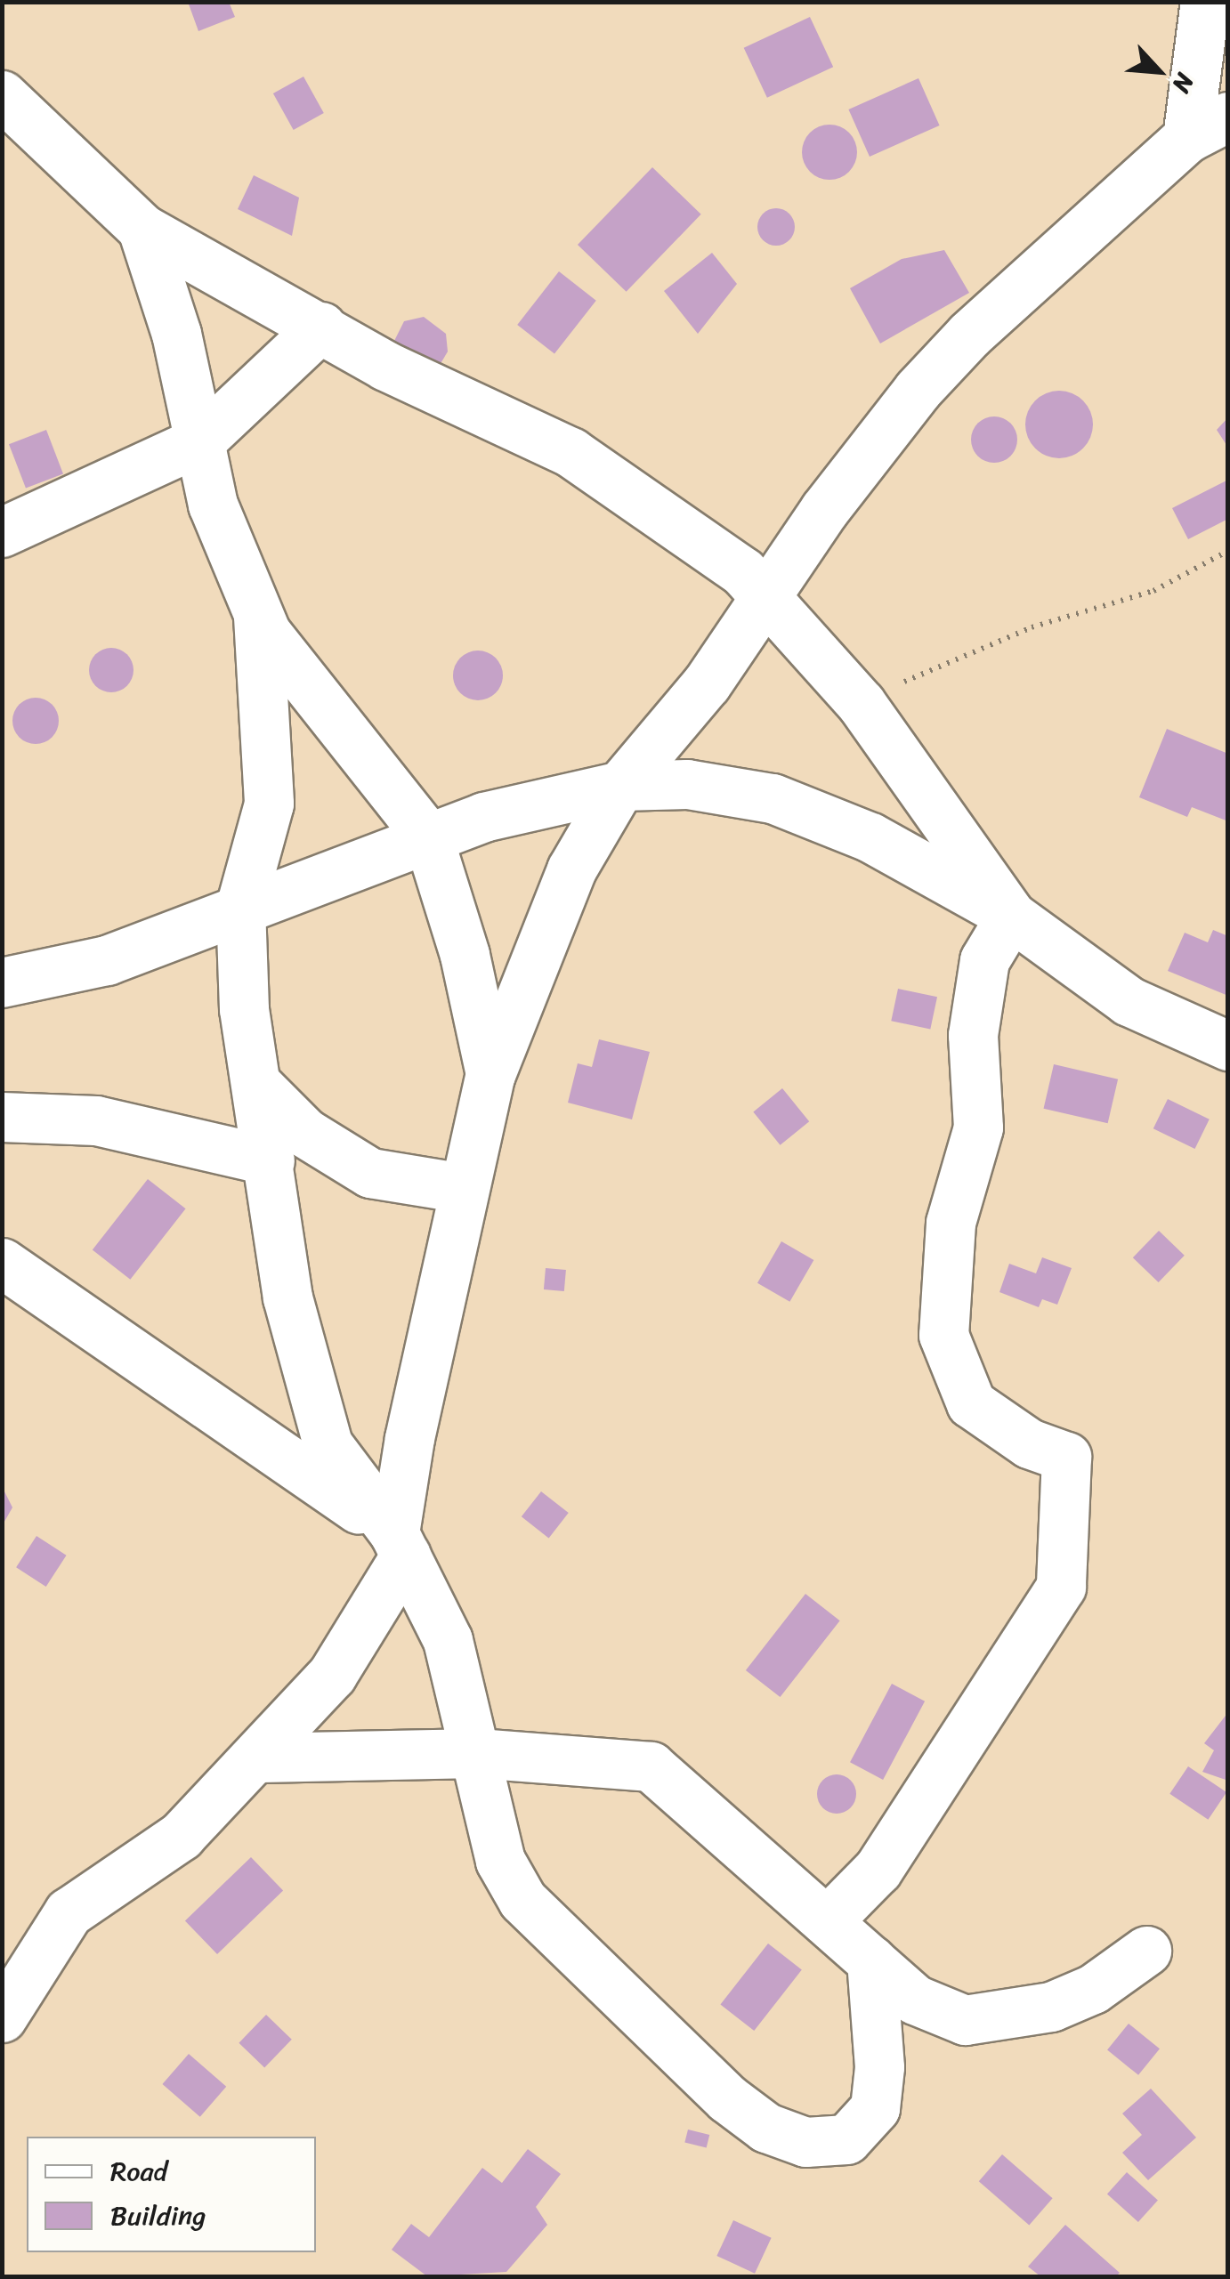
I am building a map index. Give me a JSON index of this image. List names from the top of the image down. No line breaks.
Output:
{"legend":["Road","Building"],"north":"bottom right"}
